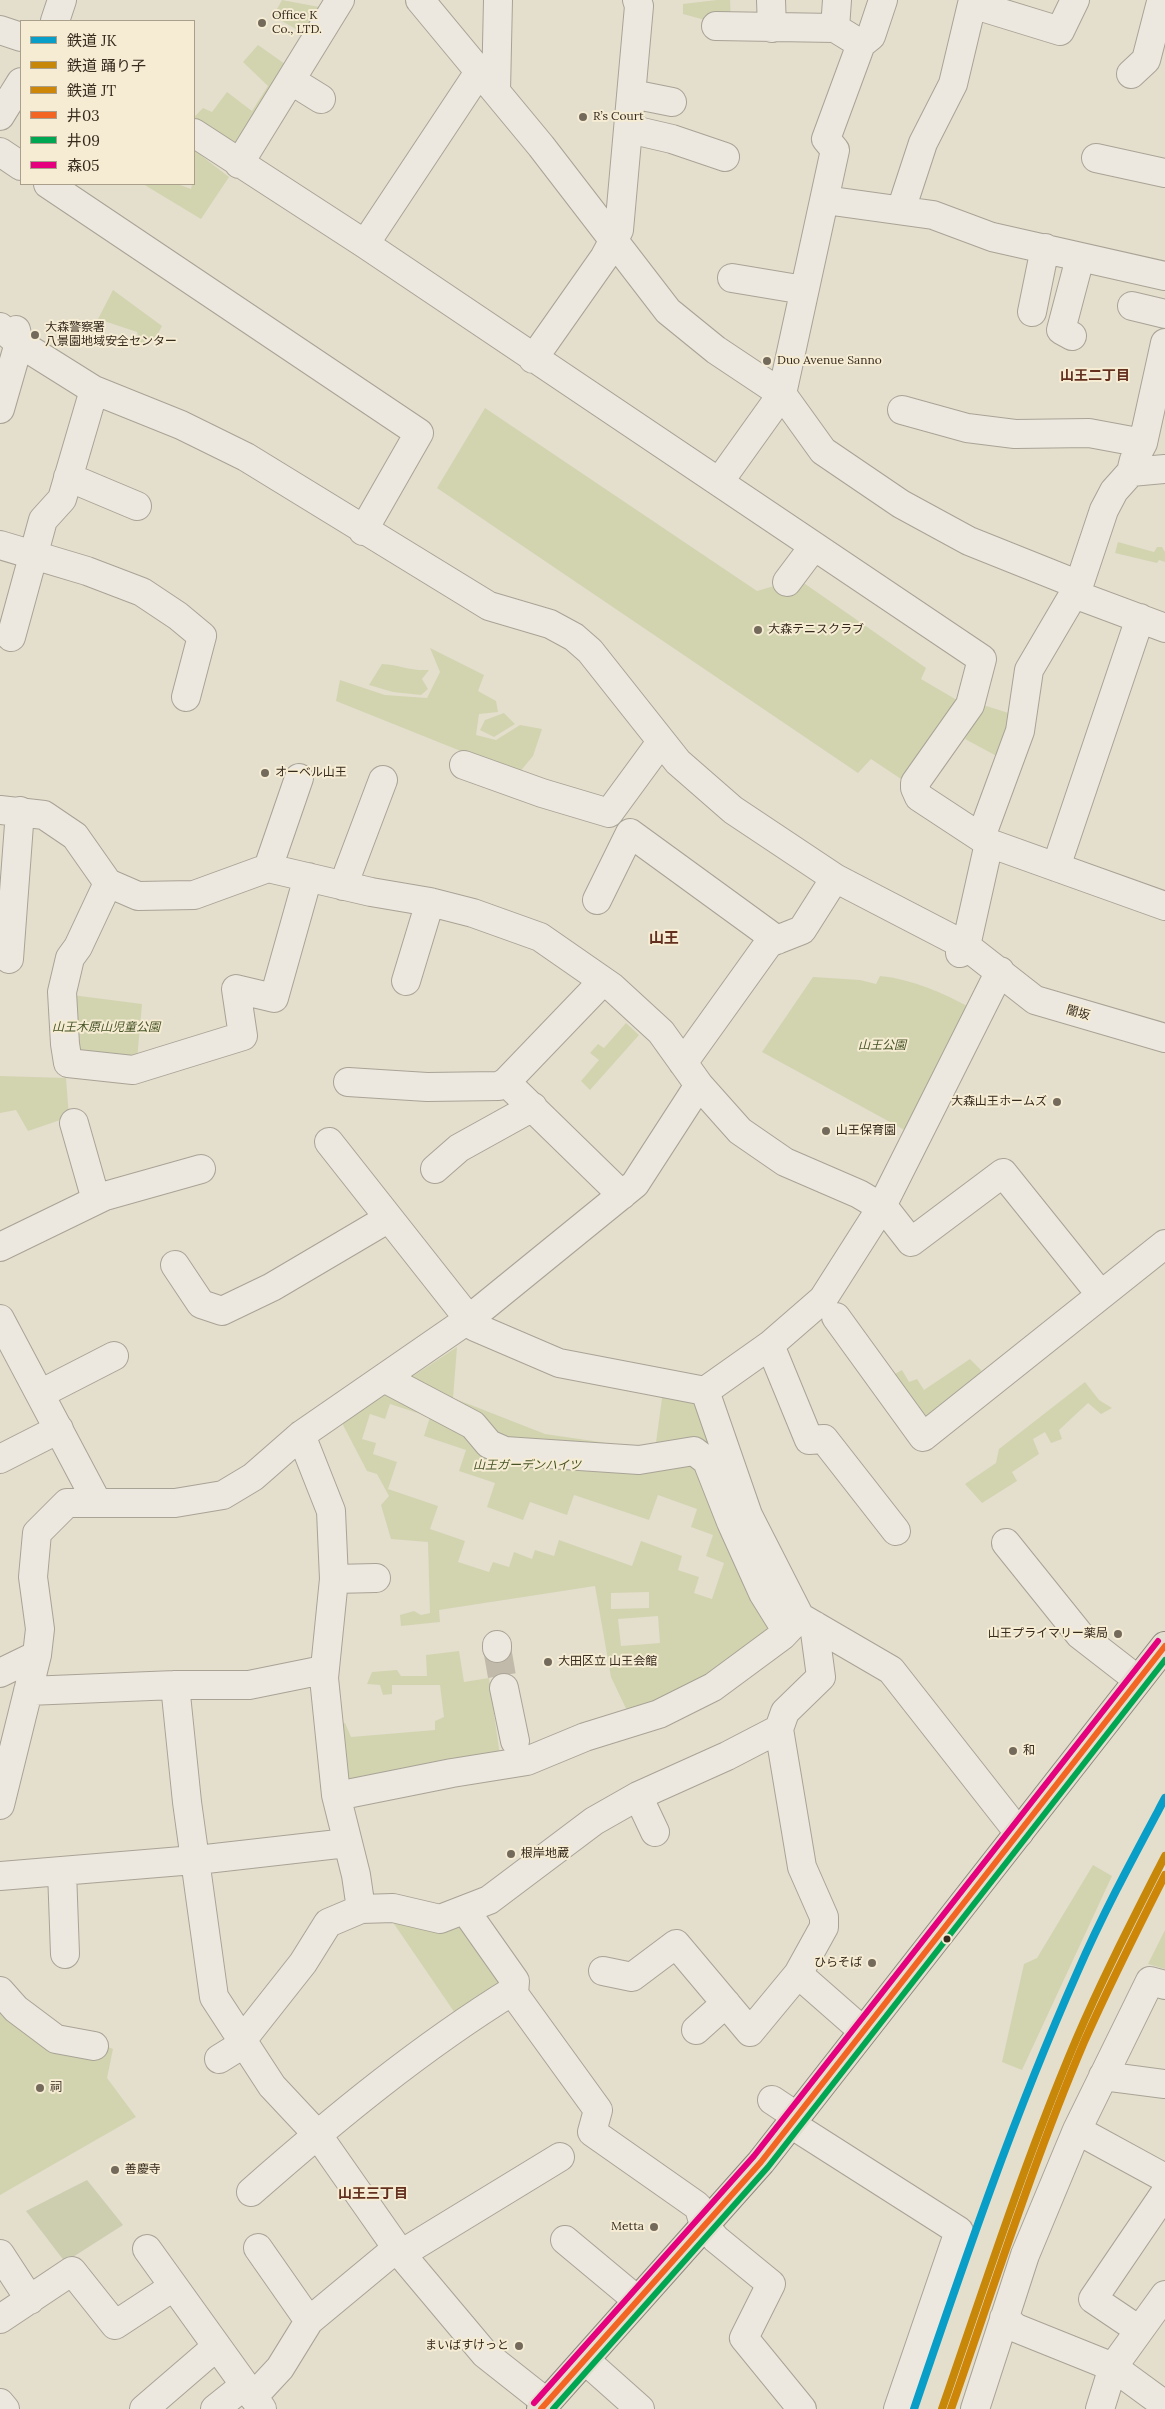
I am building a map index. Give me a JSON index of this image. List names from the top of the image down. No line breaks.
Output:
{"streets":{"street":["闇坂"]},"districts":["山王二丁目","山王","山王三丁目"],"parks":["山王木原山児童公園","山王公園","山王ガーデンハイツ"],"places":["Office K Co., LTD.","R’s Court","大森警察署 八景園地域安全センター","Duo Avenue Sanno","大森テニスクラブ","オーベル山王","大森山王ホームズ","山王保育園","山王プライマリー薬局","大田区立 山王会館","和","根岸地蔵","ひらそば","祠","善慶寺","Metta","まいばすけっと"],"lines":["transit line 森05","transit line 井03","transit line 井09","rail line JK","rail line 踊り子","rail line JT"],"legend":["鉄道 JK","鉄道 踊り子","鉄道 JT","井03","井09","森05"]}
